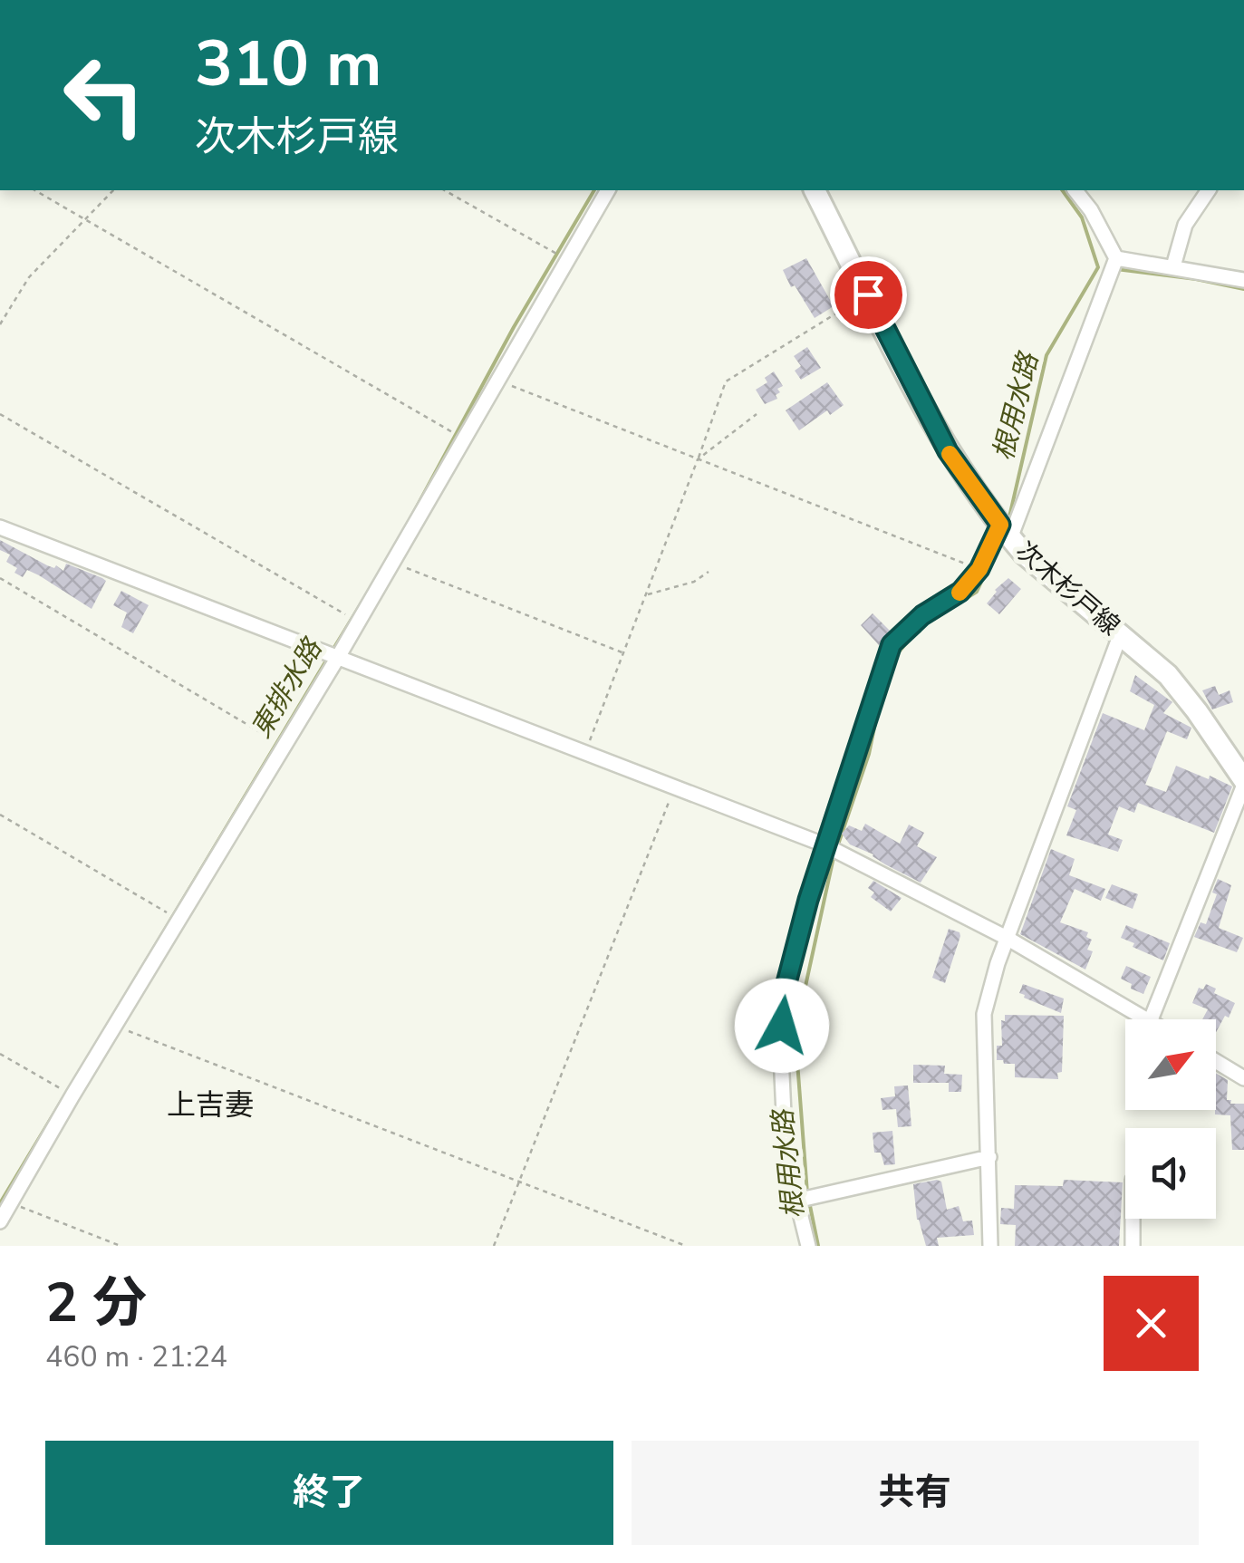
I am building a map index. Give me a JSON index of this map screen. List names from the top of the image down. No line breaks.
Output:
{"streets":{"main road":["次木杉戸線"]},"districts":["上吉妻"],"water":["根用水路","東排水路"],"north":"top right","page":{"turn":["310 m","次木杉戸線"],"heading":["2 分","460 m · 21:24"],"buttons":["終了","共有"]}}
